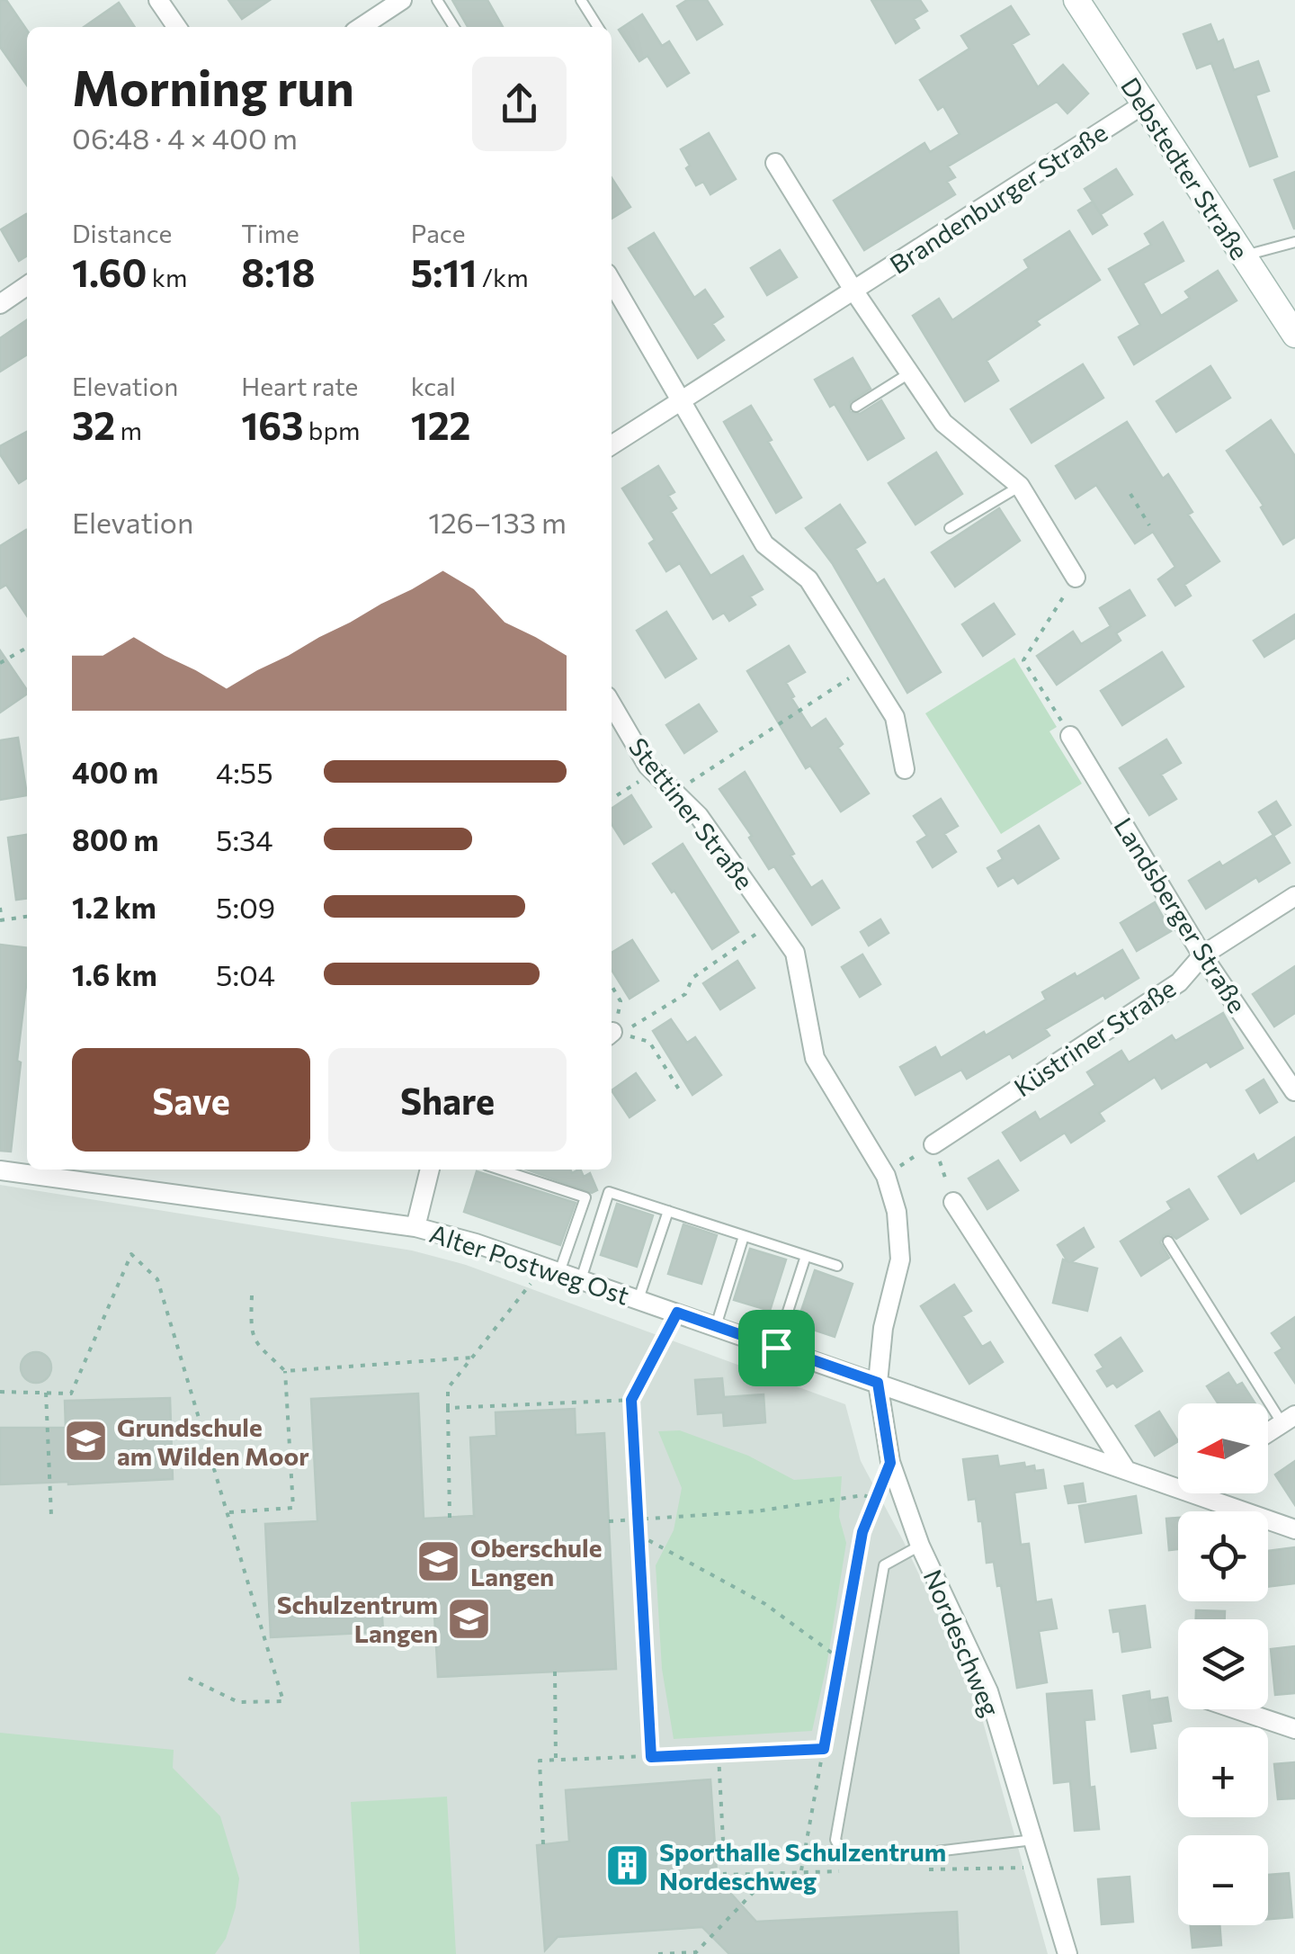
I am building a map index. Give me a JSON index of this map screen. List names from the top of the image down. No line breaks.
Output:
{"streets":{"main road":["Debstedter Straße"],"street":["Brandenburger Straße","Stettiner Straße","Landsberger Straße","Küstriner Straße","Alter Postweg Ost","Nordeschweg"]},"crossings":[["Debstedter Straße","Brandenburger Straße"],["Stettiner Straße","Alter Postweg Ost"],["Stettiner Straße","Nordeschweg"],["Landsberger Straße","Küstriner Straße"],["Alter Postweg Ost","Nordeschweg"]],"places":{"school or university":["Grundschule am Wilden Moor","Oberschule Langen","Schulzentrum Langen"],"building":["Sporthalle Schulzentrum Nordeschweg"]},"north":"left","page":{"heading":["Morning run","06:48 · 4 × 400 m"],"stats":[["Distance","1.60 km"],["Time","8:18"],["Pace","5:11 /km"],["Elevation","32 m"],["Heart rate","163 bpm"],["kcal","122"]],"chart":["Elevation","126–133 m"],"list":[{"name":"400 m","note":"4:55"},{"name":"800 m","note":"5:34"},{"name":"1.2 km","note":"5:09"},{"name":"1.6 km","note":"5:04"}],"buttons":["Save","Share"],"map_buttons":["+","−"]}}
